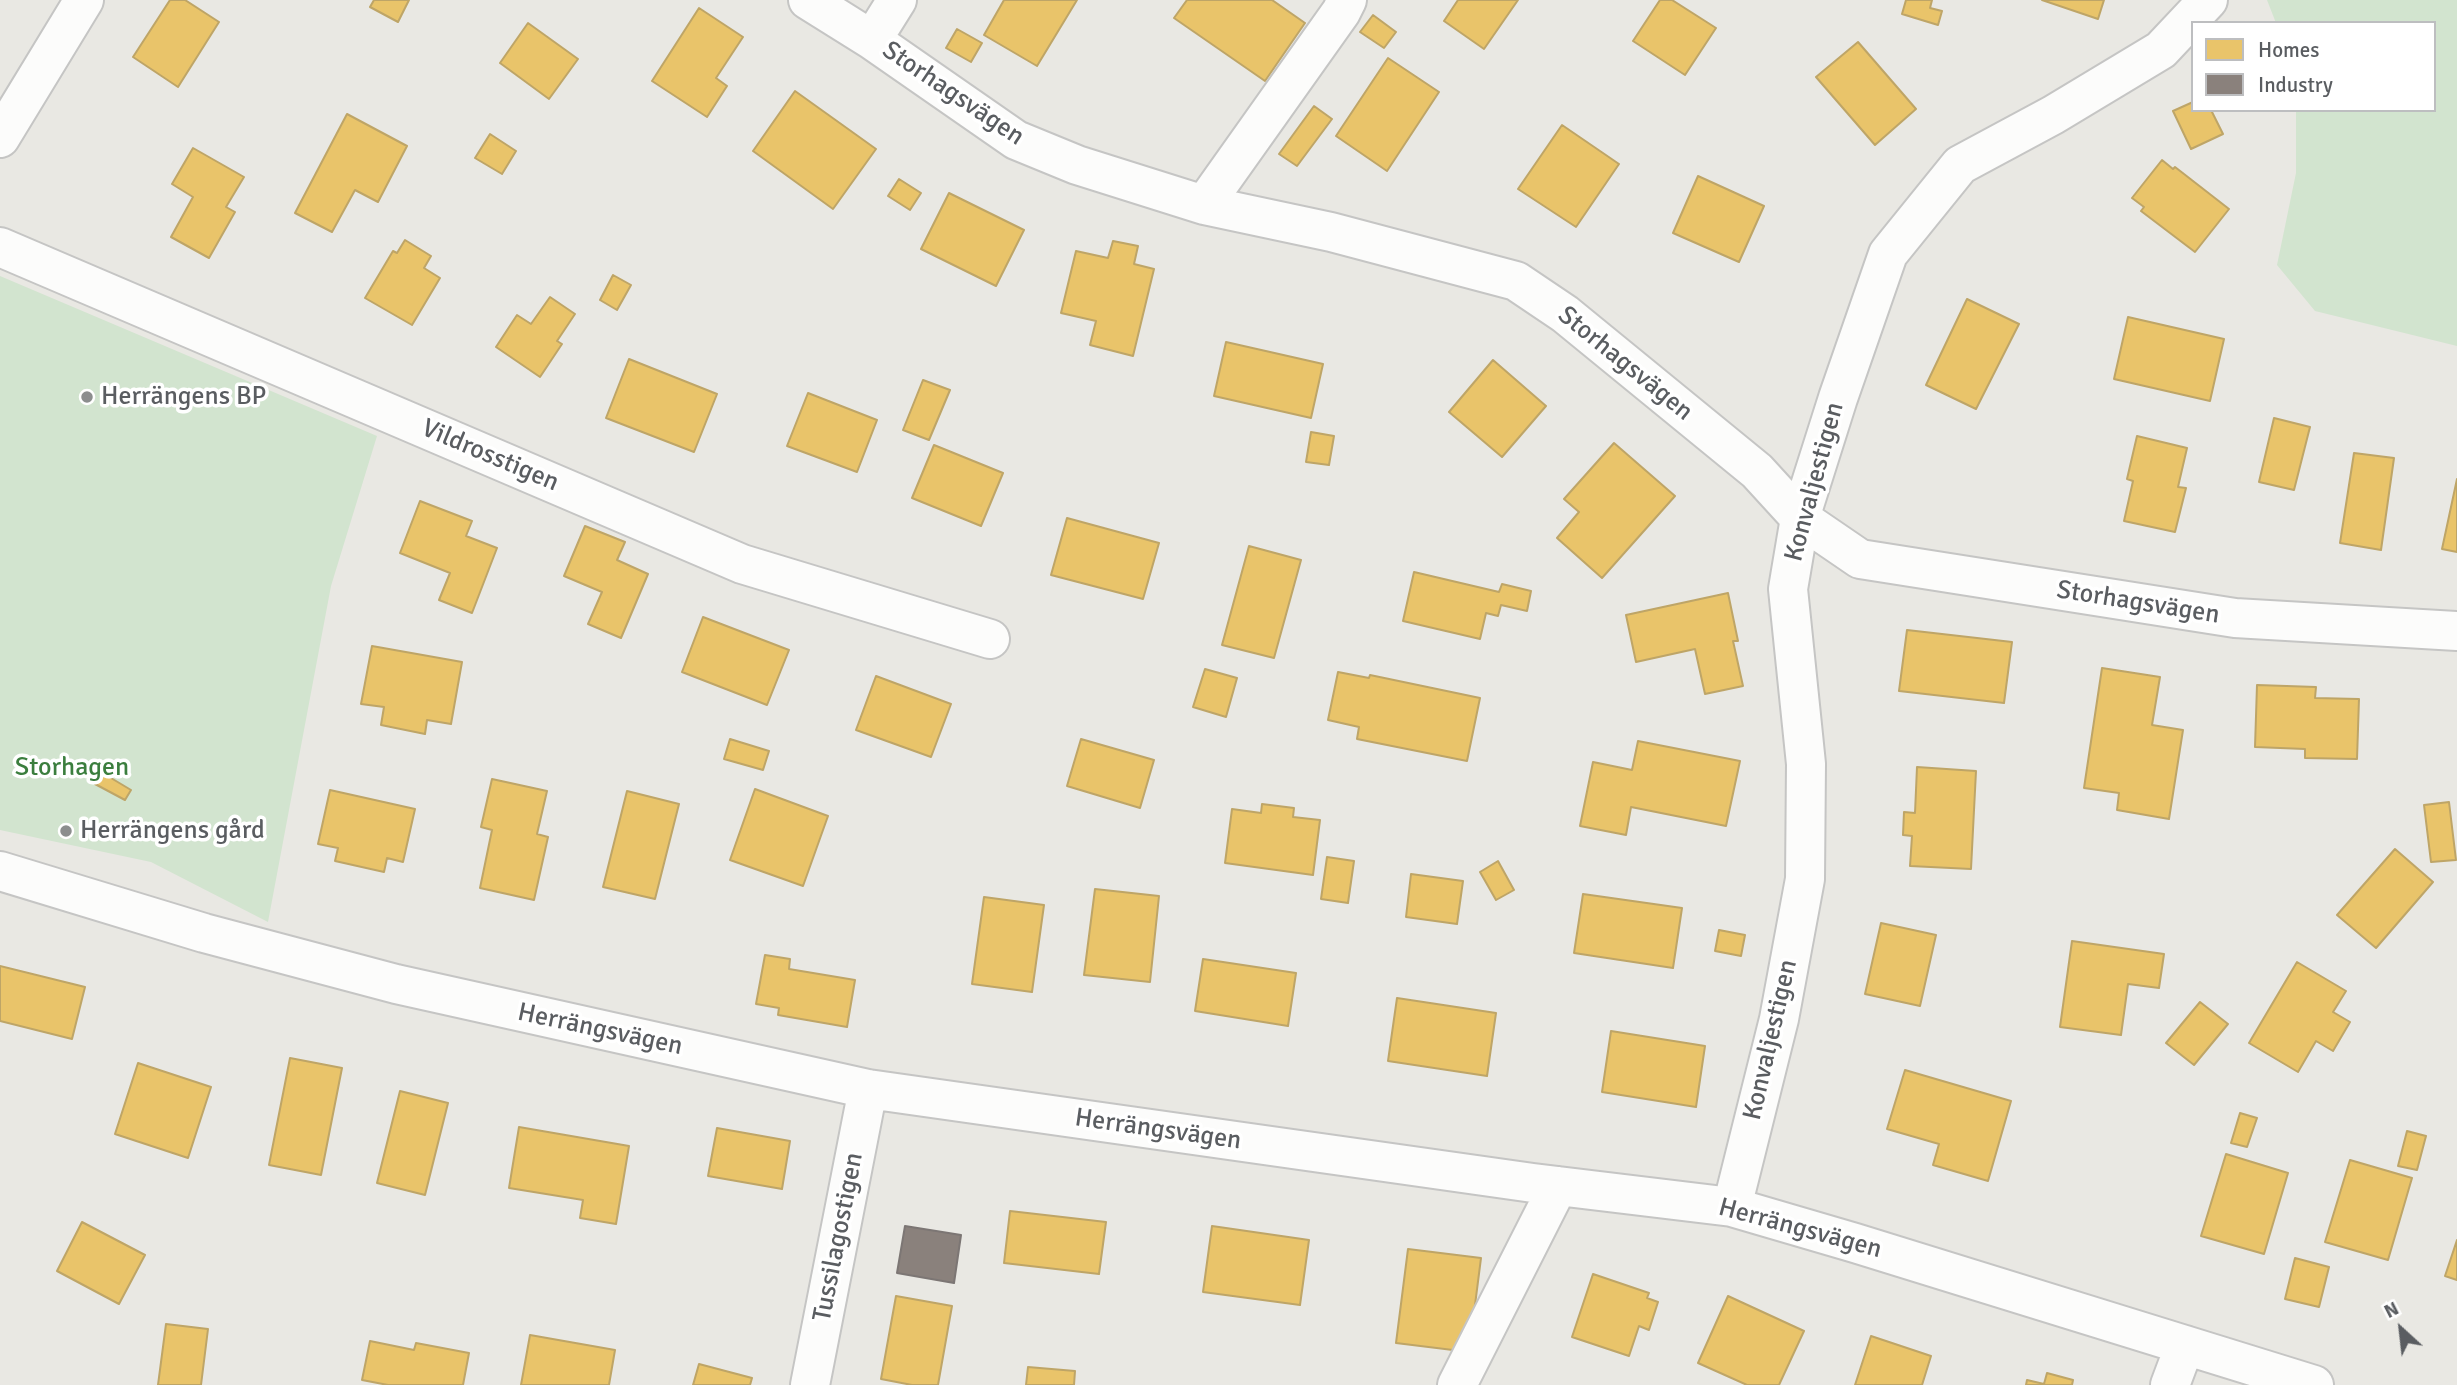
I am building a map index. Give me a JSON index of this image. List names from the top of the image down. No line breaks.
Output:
{"streets":{"street":["Storhagsvägen","Vildrosstigen","Konvaljestigen","Herrängsvägen","Tussilagostigen"]},"crossings":[["Storhagsvägen","Konvaljestigen"],["Konvaljestigen","Herrängsvägen"],["Herrängsvägen","Tussilagostigen"]],"parks":["Storhagen"],"places":["Herrängens BP","Herrängens gård"],"legend":["Homes","Industry"],"north":"top left"}
